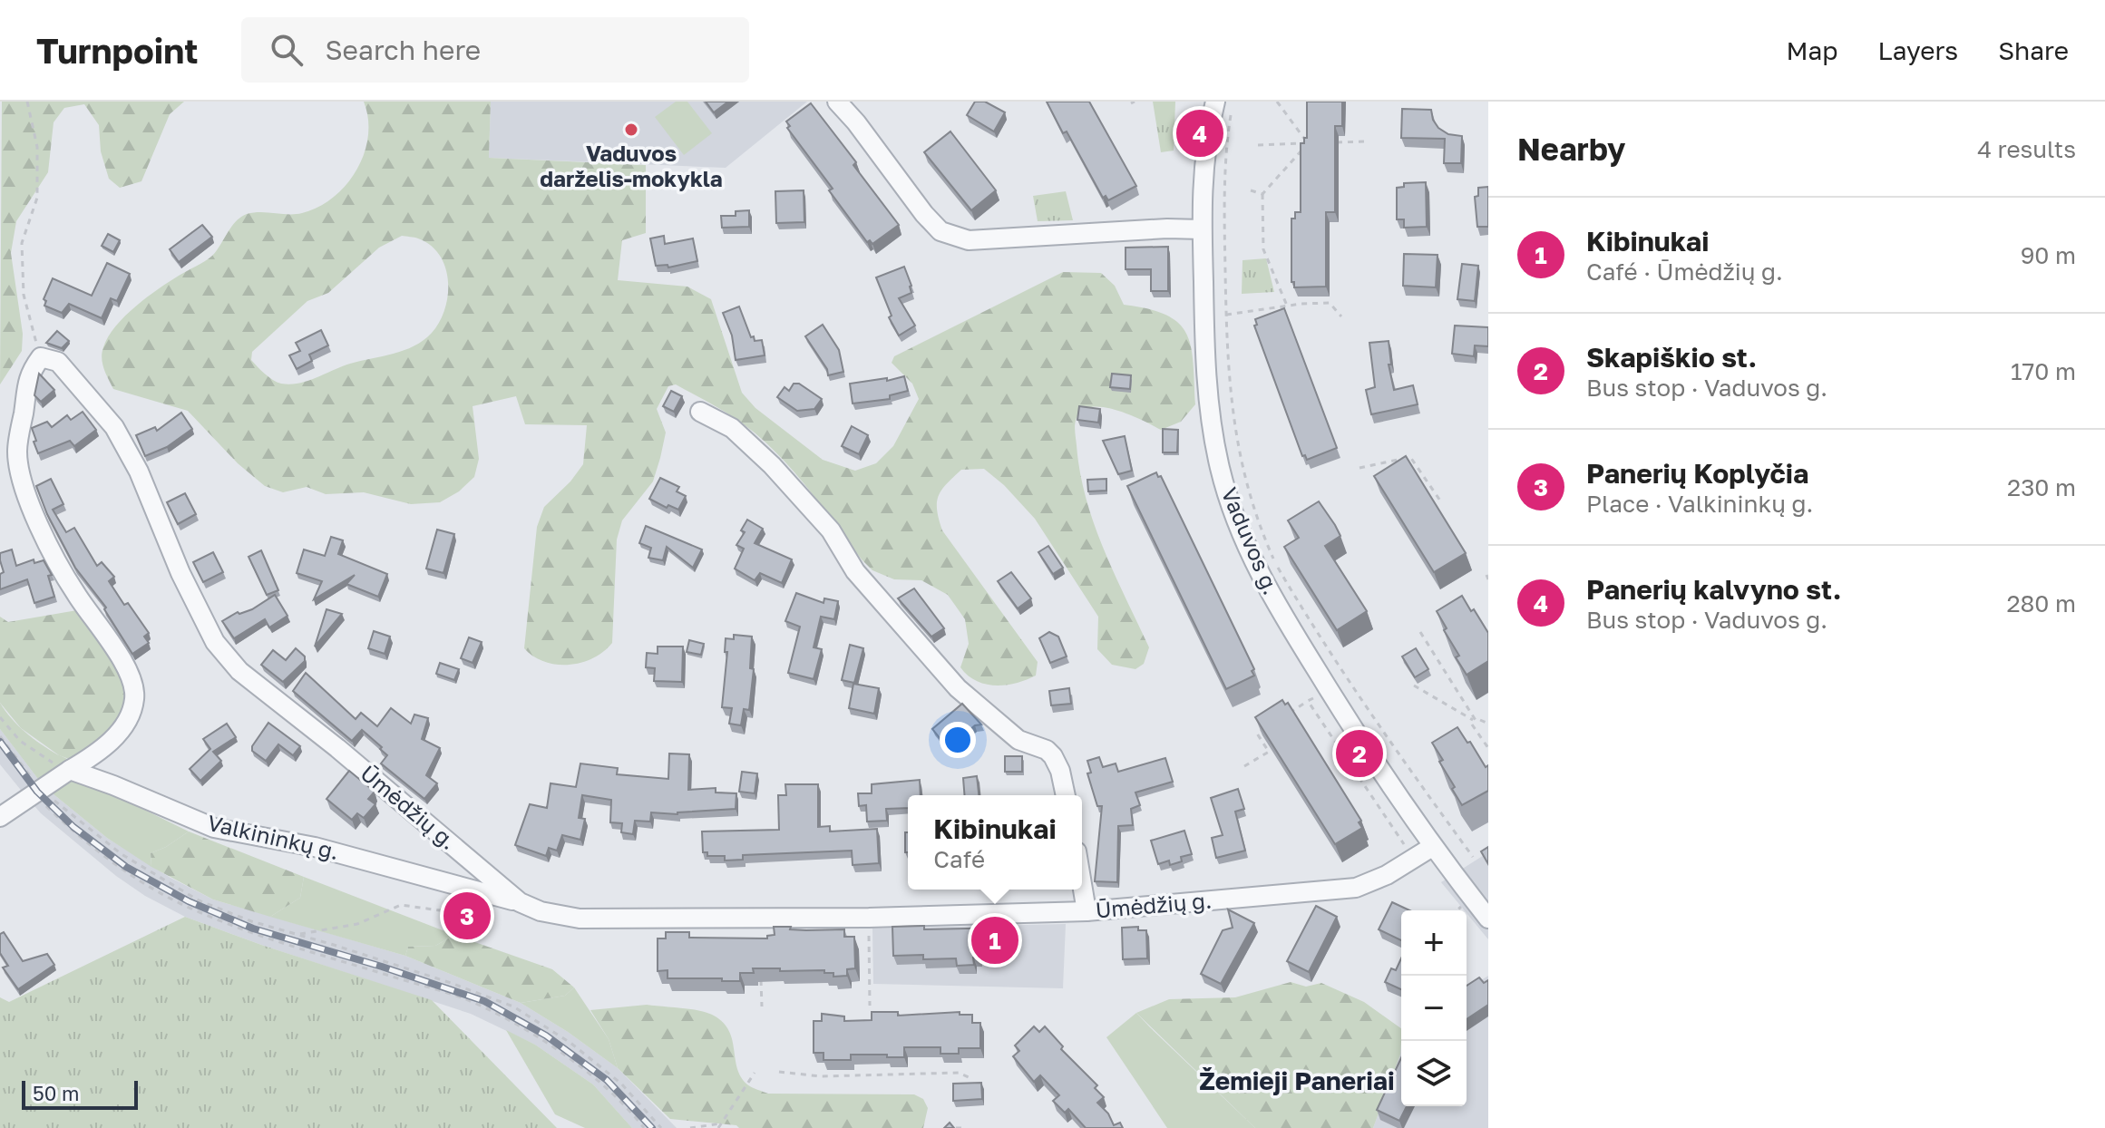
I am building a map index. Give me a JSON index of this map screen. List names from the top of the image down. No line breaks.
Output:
{"streets":{"street":["Vaduvos g.","Ūmėdžių g.","Valkininkų g."]},"crossings":[["Vaduvos g.","Ūmėdžių g."],["Ūmėdžių g.","Valkininkų g."]],"districts":["Žemieji Paneriai"],"places":["Vaduvos darželis-mokykla"],"scale_bar":"50 m","page":{"header":"Turnpoint","search":"Search here","nav":["Map","Layers","Share"],"heading":["Nearby","4 results"],"pins":["4","2","3","1"],"list":[{"mark":"1","name":"Kibinukai","note":"Café · Ūmėdžių g.","value":"90 m"},{"mark":"2","name":"Skapiškio st.","note":"Bus stop · Vaduvos g.","value":"170 m"},{"mark":"3","name":"Panerių Koplyčia","note":"Place · Valkininkų g.","value":"230 m"},{"mark":"4","name":"Panerių kalvyno st.","note":"Bus stop · Vaduvos g.","value":"280 m"}],"popup":["Kibinukai","Café"],"map_buttons":["+","−"],"scale":"50 m"}}
